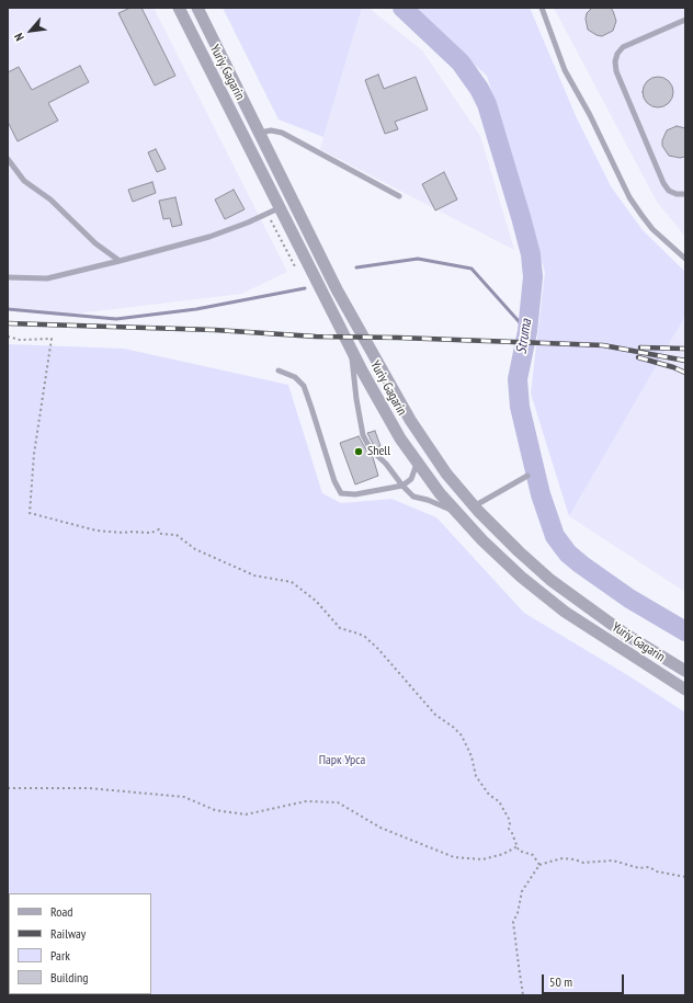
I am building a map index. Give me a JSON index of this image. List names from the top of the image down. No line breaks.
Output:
{"streets":{"street":["Yuriy Gagarin"]},"water":["Struma"],"parks":["Парк Урса"],"places":["Shell"],"legend":["Road","Railway","Park","Building"],"scale_bar":"50 m","north":"bottom left"}
